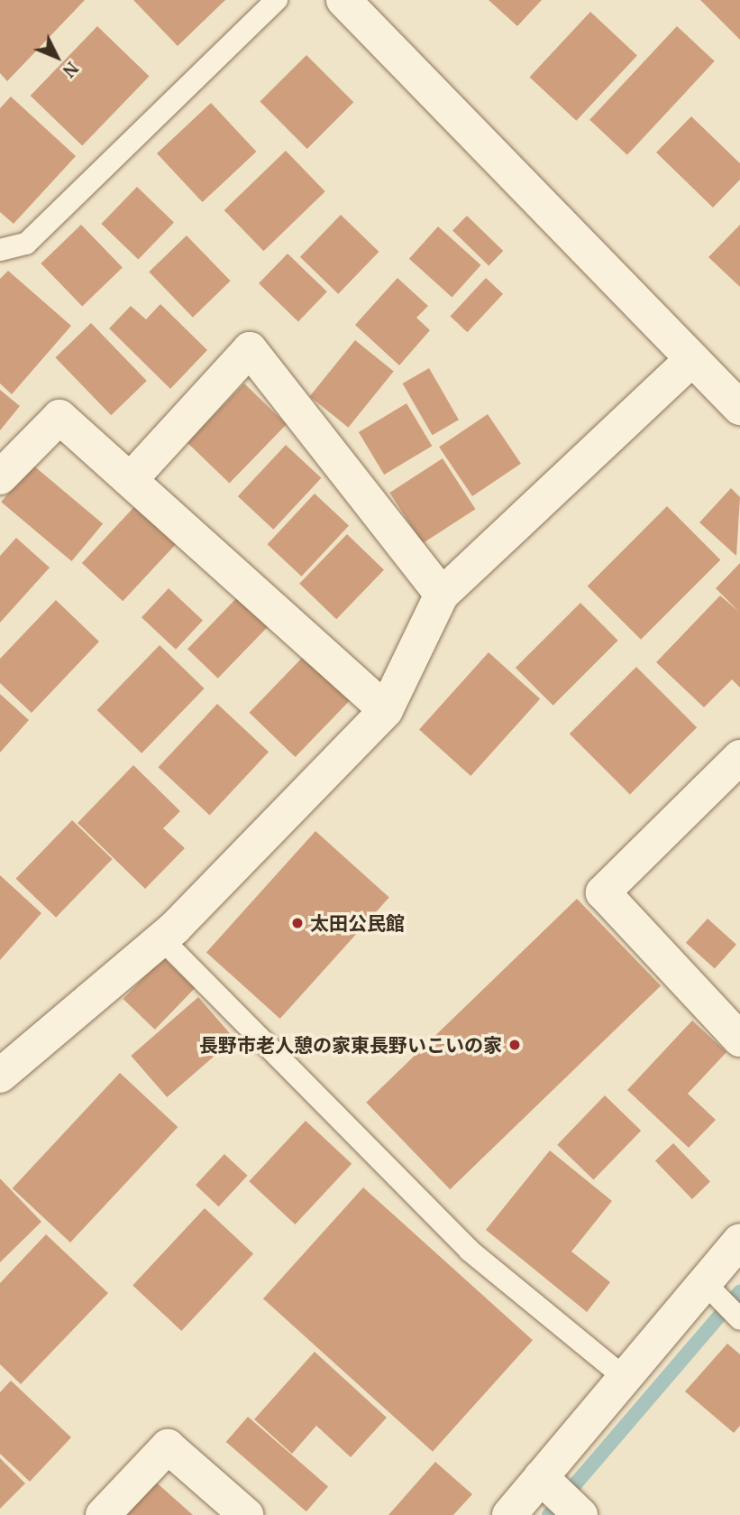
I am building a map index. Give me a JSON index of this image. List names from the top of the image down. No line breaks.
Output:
{"places":["太田公民館","長野市老人憩の家東長野いこいの家"],"north":"bottom right"}
